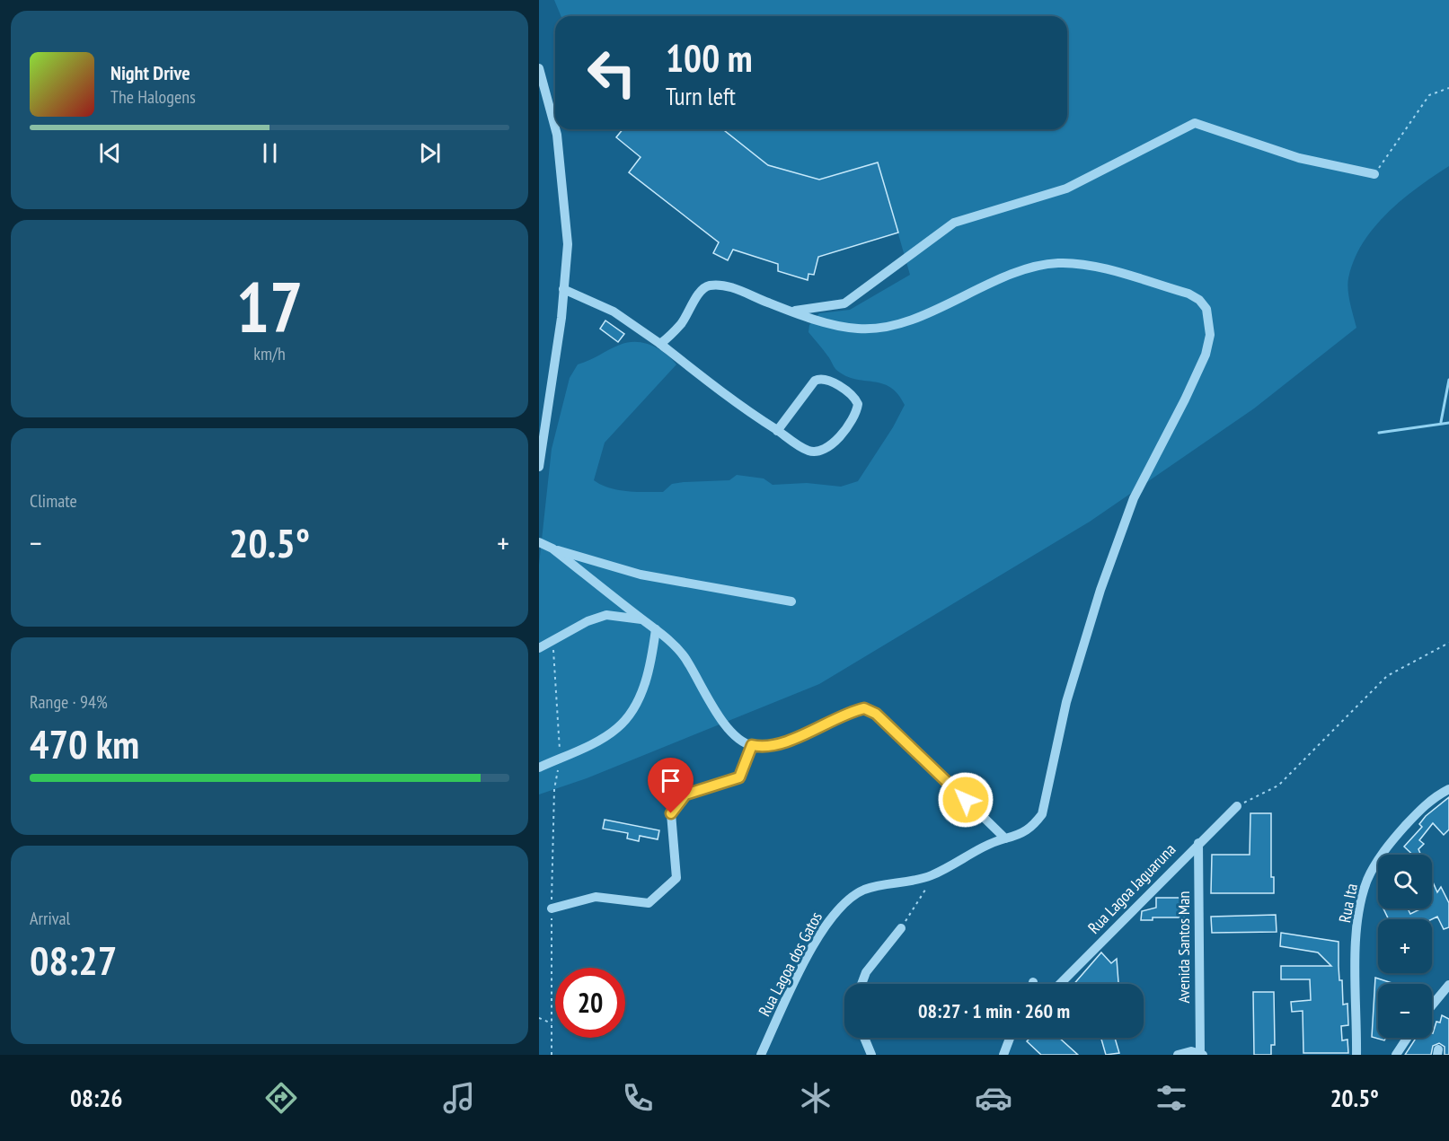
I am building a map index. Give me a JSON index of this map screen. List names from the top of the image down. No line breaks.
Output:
{"streets":{"street":["Rua Lagoa Jaguaruna","Rua Ita","Avenida Santos Man","Rua Lagoa dos Gatos"]},"crossings":[["Rua Lagoa Jaguaruna","Avenida Santos Man"]],"page":{"turn":["100 m","Turn left"],"song":["Night Drive","The Halogens"],"tile":[["17","km/h"],"Climate",["Range · 94%","470 km"],["Arrival","08:27"]],"heat":["−","20.5°","+"],"map_buttons":["+","−"],"limit":"20","trip":"08:27 · 1 min · 260 m","tabs":["08:26","20.5°"]}}
